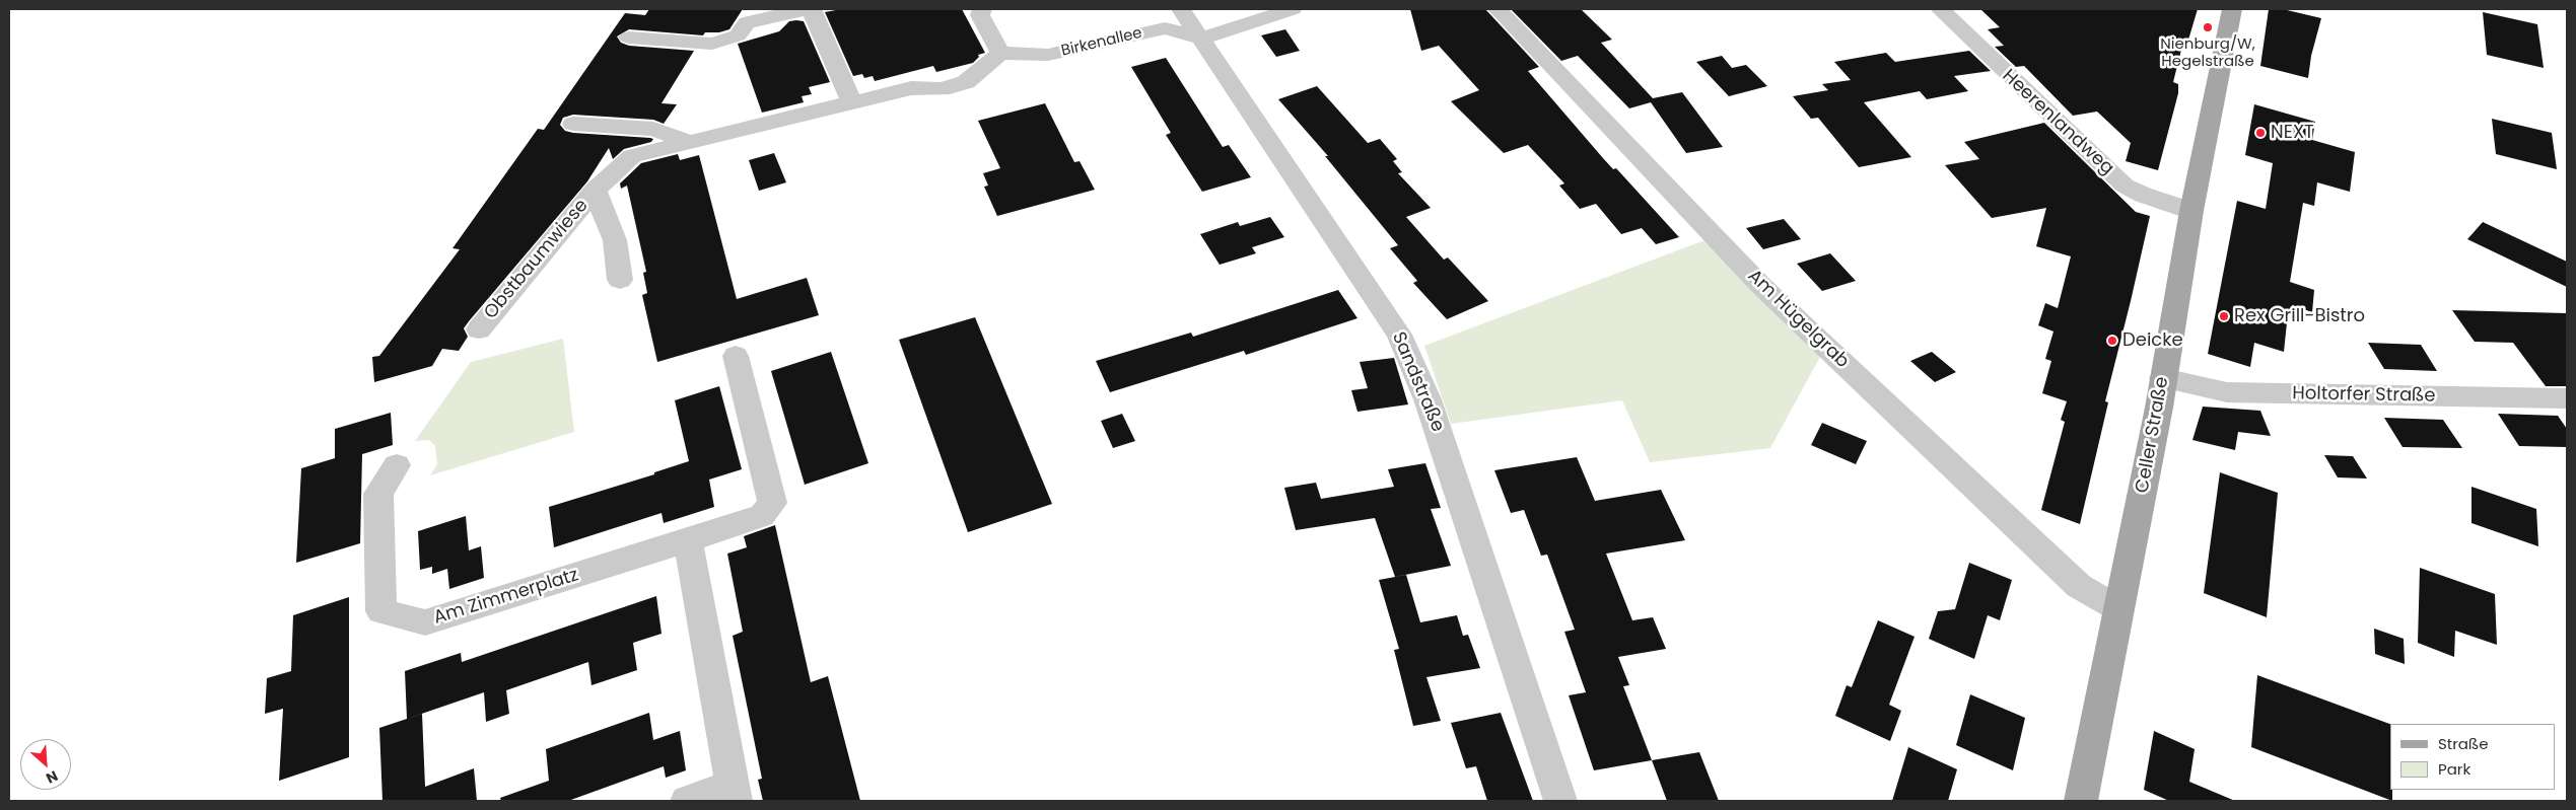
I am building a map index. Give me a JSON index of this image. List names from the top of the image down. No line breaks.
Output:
{"streets":{"main road":["Celler Straße"],"street":["Birkenallee","Heerenlandweg","Obstbaumwiese","Am Hügelgrab","Sandstraße","Holtorfer Straße","Am Zimmerplatz"]},"crossings":[["Birkenallee","Sandstraße"],["Heerenlandweg","Celler Straße"],["Am Hügelgrab","Celler Straße"],["Holtorfer Straße","Celler Straße"]],"places":["Nienburg/W, Hegelstraße","NEXT","Rex Grill-Bistro","Deicke"],"legend":["Straße","Park"],"north":"bottom right"}
